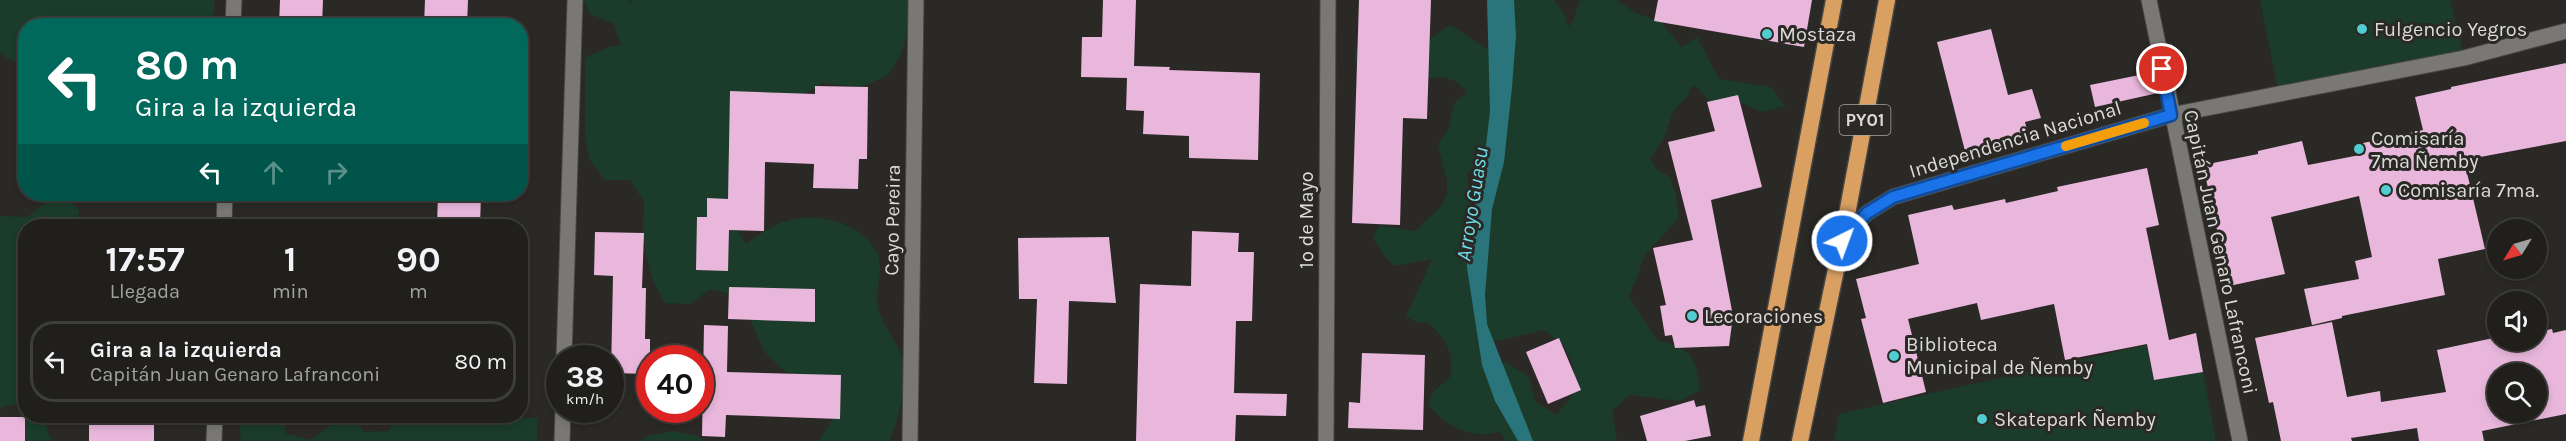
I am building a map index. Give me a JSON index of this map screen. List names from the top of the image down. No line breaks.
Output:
{"streets":{"highway":["PY01"],"street":["Independencia Nacional","Cayo Pereira","1º de Mayo","Capitán Juan Genaro Lafranconi"]},"crossings":[["PY01","Independencia Nacional"],["Independencia Nacional","Capitán Juan Genaro Lafranconi"]],"water":["Arroyo Guasu"],"places":["Fulgencio Yegros","Mostaza","Comisaría 7ma Ñemby","Comisaría 7ma.","Lecoraciones","Biblioteca Municipal de Ñemby","Skatepark Ñemby"],"north":"bottom left","page":{"turn":["80 m","Gira a la izquierda"],"eta":["17:57","Llegada","1","min","90","m"],"list":[{"name":"Gira a la izquierda","note":"Capitán Juan Genaro Lafranconi","value":"80 m"}],"speed":"38 km/h","limit":"40"}}
